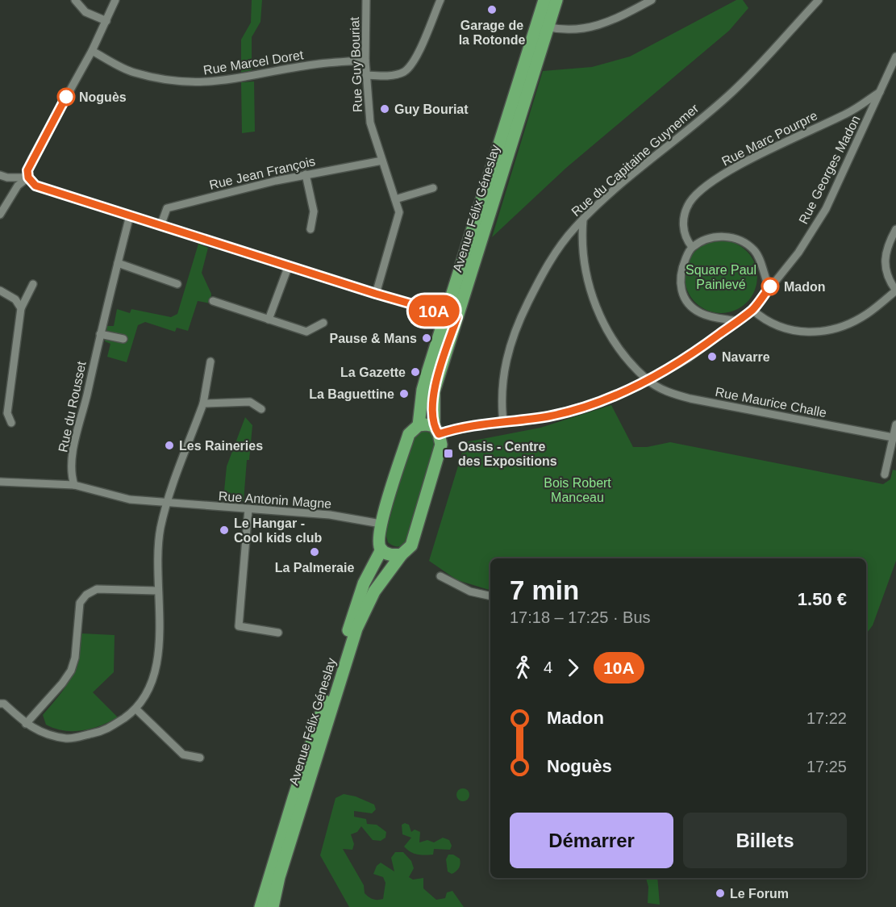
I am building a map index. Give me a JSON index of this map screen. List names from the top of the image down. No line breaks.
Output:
{"streets":{"main road":["Avenue Félix Géneslay"],"street":["Rue Marcel Doret","Rue Guy Bouriat","Rue Marc Pourpre","Rue du Capitaine Guynemer","Rue Georges Madon","Rue Jean François","Rue Maurice Challe","Rue du Rousset","Rue Antonin Magne"]},"crossings":[["Rue Marcel Doret","Rue Guy Bouriat"],["Rue Guy Bouriat","Rue Jean François"],["Rue Marc Pourpre","Rue Georges Madon"],["Rue du Rousset","Rue Antonin Magne"]],"parks":["Square Paul Painlevé","Bois Robert Manceau"],"places":{"other":["Garage de la Rotonde","Noguès","Guy Bouriat","Madon","Pause & Mans","Navarre","La Gazette","La Baguettine","Les Raineries","Le Hangar - Cool kids club","La Palmeraie","Le Forum"],"transit":["Oasis - Centre des Expositions"]},"lines":["bus line 10A"],"page":{"on_map":"10A","heading":["7 min","17:18 – 17:25 · Bus","1.50 €"],"legs":["4","10A"],"list":[{"name":"Madon","value":"17:22"},{"name":"Noguès","value":"17:25"}],"buttons":["Démarrer","Billets"]}}
